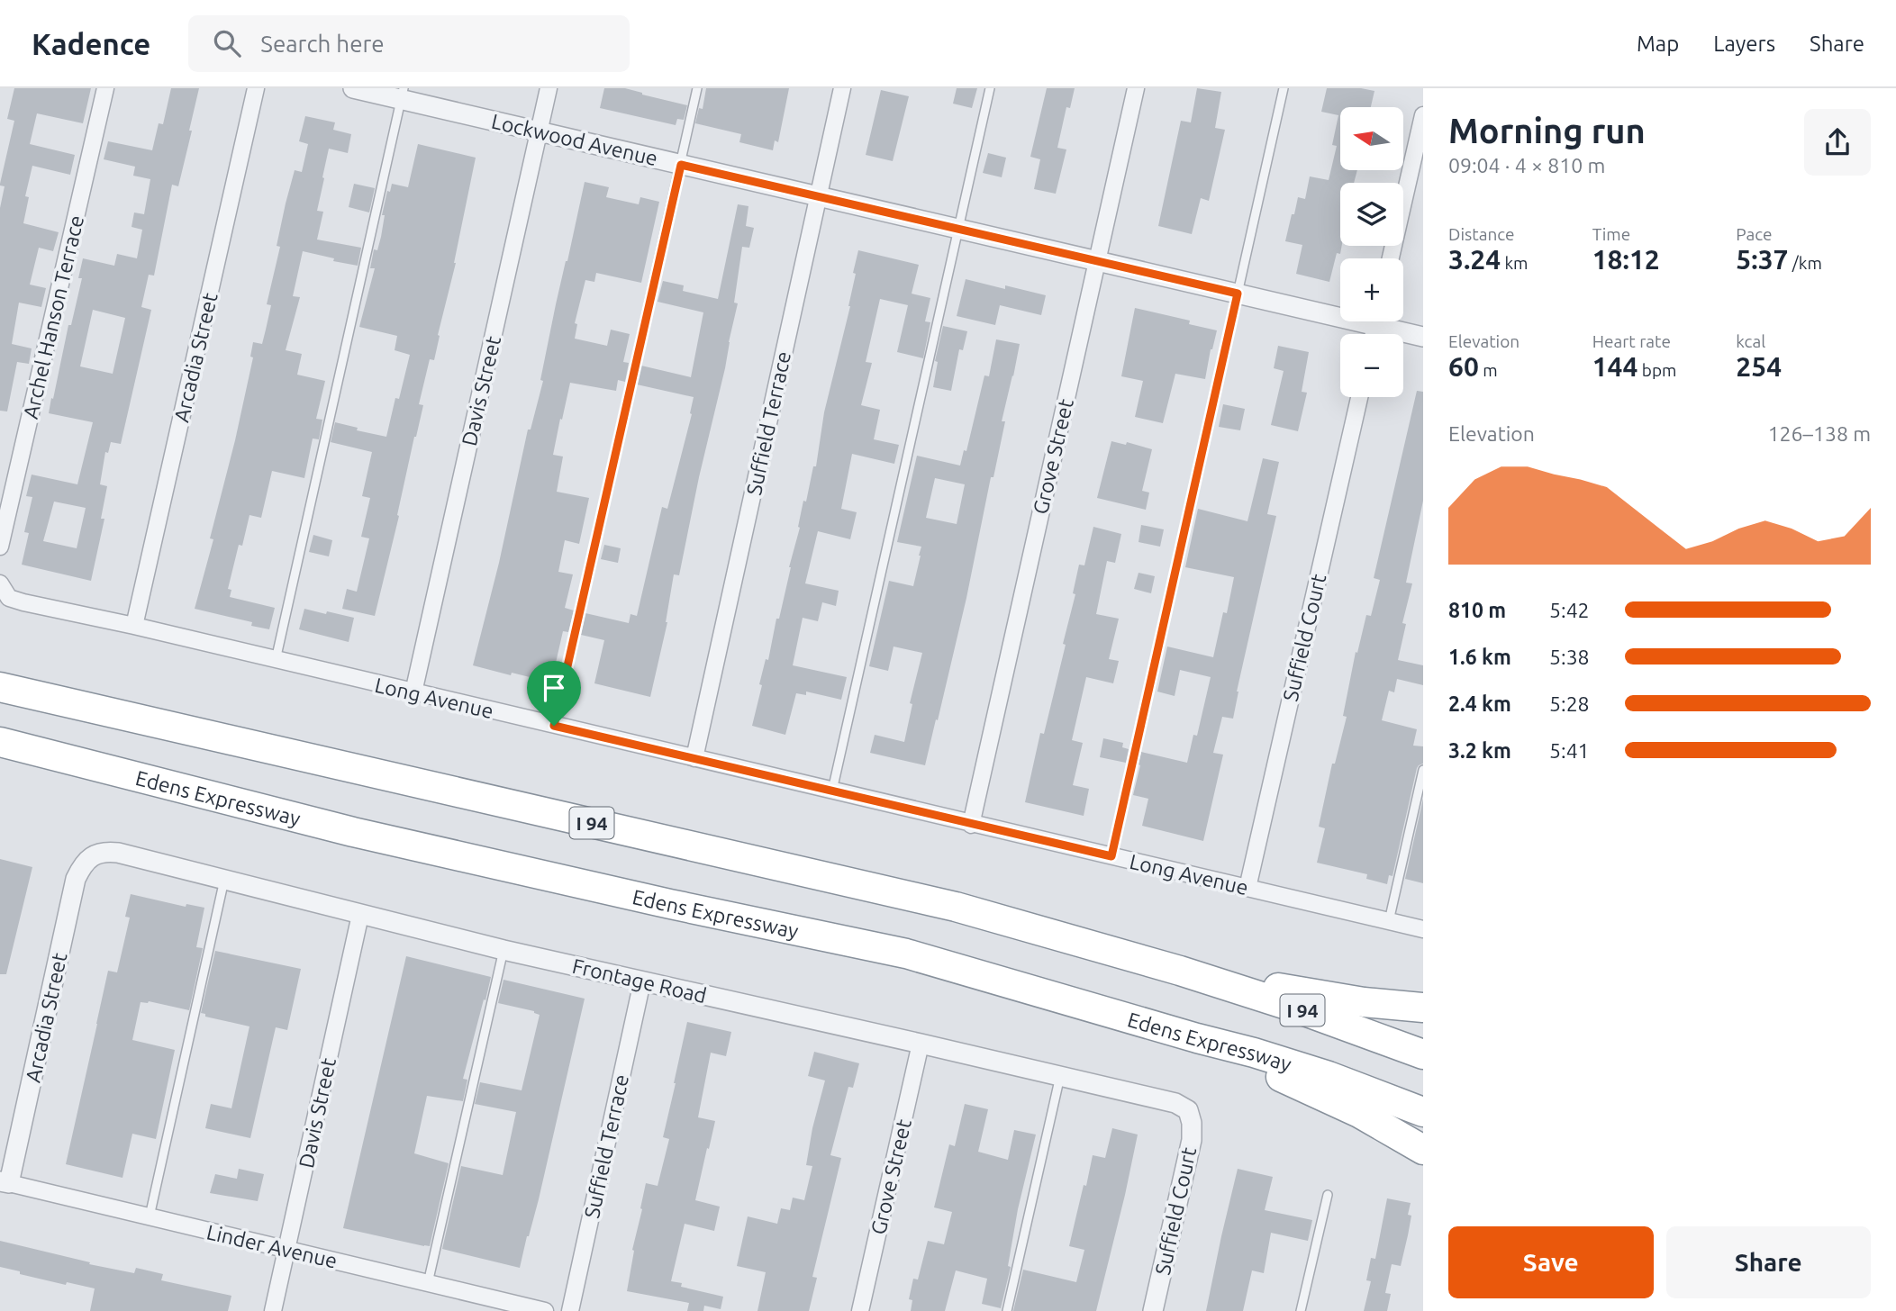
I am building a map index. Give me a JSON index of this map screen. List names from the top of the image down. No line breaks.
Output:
{"streets":{"highway":["Edens Expressway","I 94"],"street":["Lockwood Avenue","Archel Hanson Terrace","Arcadia Street","Davis Street","Suffield Terrace","Grove Street","Suffield Court","Long Avenue","Frontage Road","Linder Avenue"]},"crossings":[["Lockwood Avenue","Davis Street"],["Lockwood Avenue","Suffield Terrace"],["Lockwood Avenue","Grove Street"],["Arcadia Street","Long Avenue"],["Arcadia Street","Frontage Road"],["Arcadia Street","Linder Avenue"],["Davis Street","Long Avenue"],["Davis Street","Frontage Road"],["Davis Street","Linder Avenue"],["Suffield Terrace","Long Avenue"],["Suffield Terrace","Frontage Road"],["Grove Street","Long Avenue"],["Grove Street","Frontage Road"],["Suffield Court","Long Avenue"],["Suffield Court","Frontage Road"]],"north":"left","page":{"header":"Kadence","search":"Search here","nav":["Map","Layers","Share"],"heading":["Morning run","09:04 · 4 × 810 m"],"map_buttons":["+","−"],"stats":[["Distance","3.24 km"],["Time","18:12"],["Pace","5:37 /km"],["Elevation","60 m"],["Heart rate","144 bpm"],["kcal","254"]],"chart":["Elevation","126–138 m"],"list":[{"name":"810 m","note":"5:42"},{"name":"1.6 km","note":"5:38"},{"name":"2.4 km","note":"5:28"},{"name":"3.2 km","note":"5:41"}],"buttons":["Save","Share"]}}
